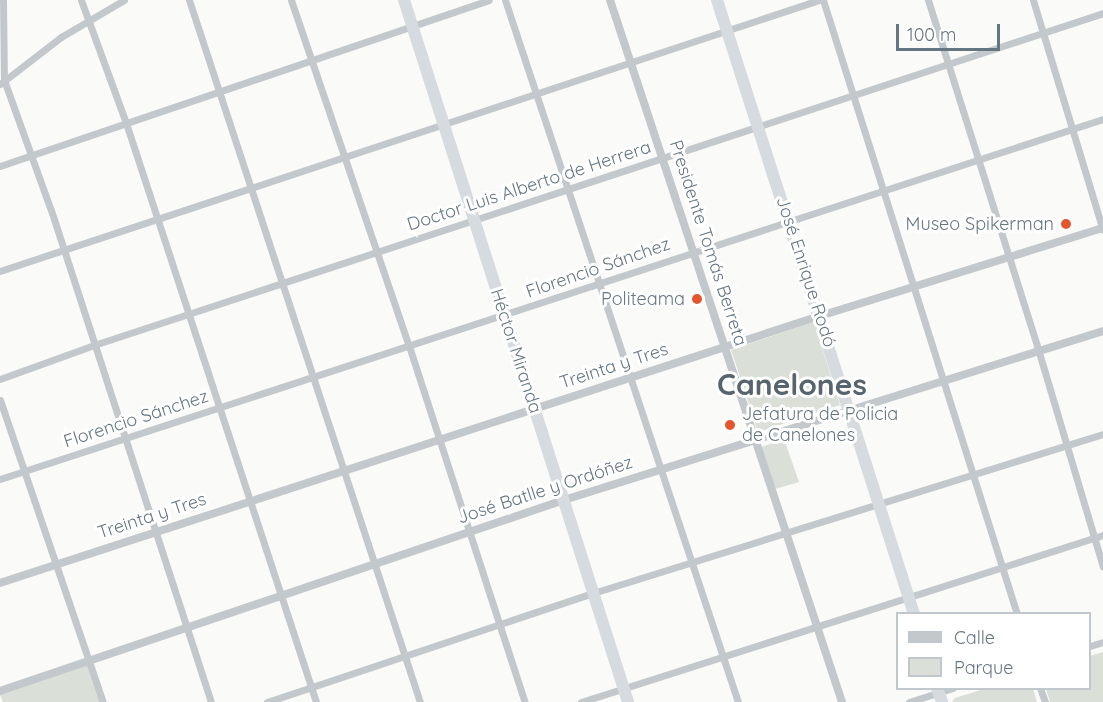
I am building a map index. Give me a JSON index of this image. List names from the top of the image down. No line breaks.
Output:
{"streets":{"highway":["José Enrique Rodó","Héctor Miranda"],"street":["Doctor Luis Alberto de Herrera","Presidente Tomás Berreta","Florencio Sánchez","Treinta y Tres","José Batlle y Ordóñez"]},"crossings":[["Doctor Luis Alberto de Herrera","Presidente Tomás Berreta"],["Doctor Luis Alberto de Herrera","José Enrique Rodó"],["Doctor Luis Alberto de Herrera","Héctor Miranda"],["Presidente Tomás Berreta","Florencio Sánchez"],["Presidente Tomás Berreta","Treinta y Tres"],["Presidente Tomás Berreta","José Batlle y Ordóñez"],["Florencio Sánchez","José Enrique Rodó"],["Florencio Sánchez","Héctor Miranda"],["José Enrique Rodó","Treinta y Tres"],["José Enrique Rodó","José Batlle y Ordóñez"],["Héctor Miranda","Treinta y Tres"],["Héctor Miranda","José Batlle y Ordóñez"]],"districts":["Canelones"],"places":["Museo Spikerman","Politeama","Jefatura de Policia de Canelones"],"legend":["Calle","Parque"],"scale_bar":"100 m"}
